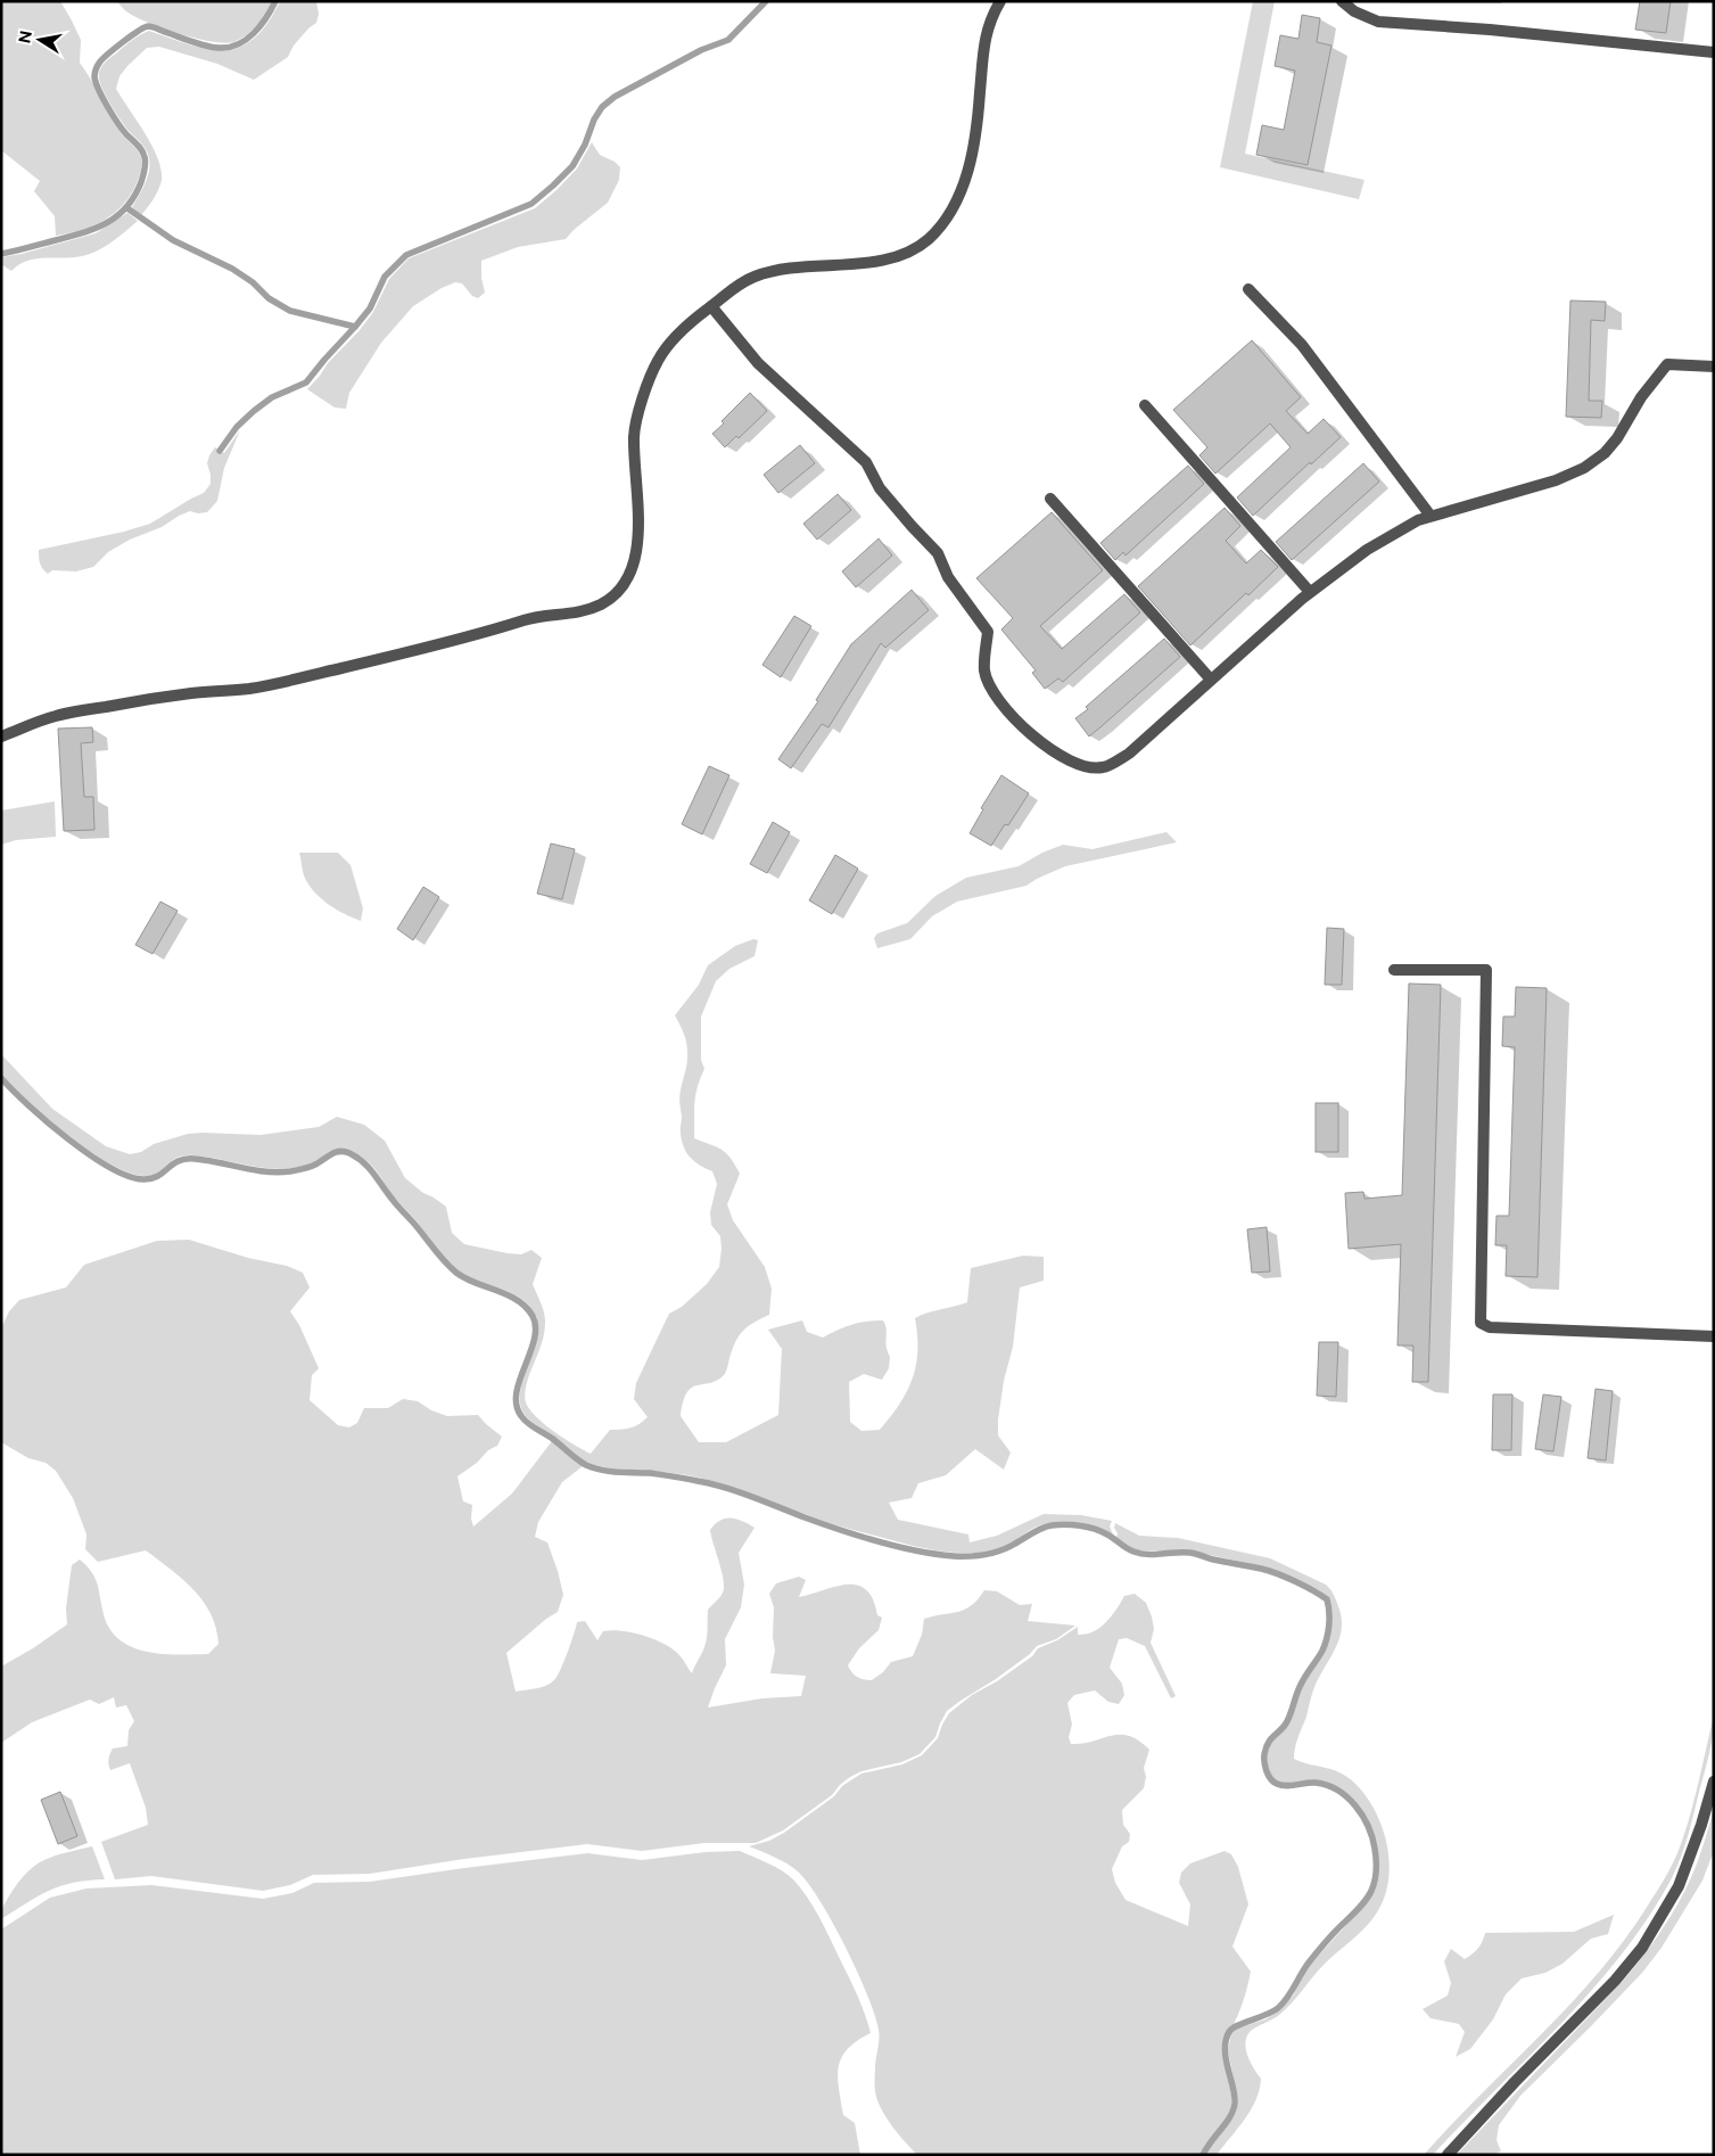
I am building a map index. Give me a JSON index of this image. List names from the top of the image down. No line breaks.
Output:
{"north":"left"}
